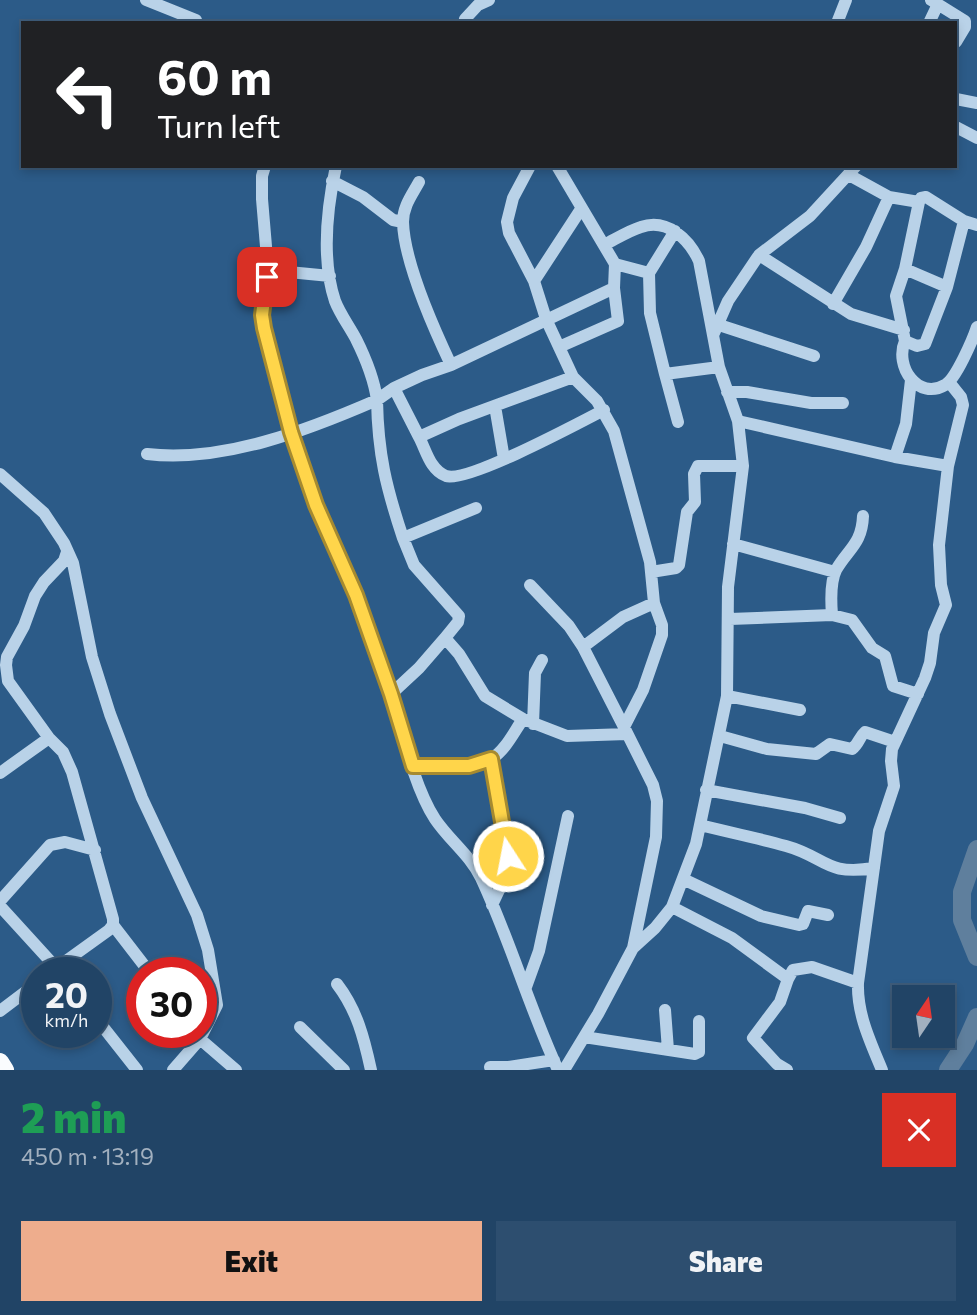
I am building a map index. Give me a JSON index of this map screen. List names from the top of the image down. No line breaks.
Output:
{"north":"top","page":{"turn":["60 m","Turn left"],"speed":"20 km/h","limit":"30","heading":["2 min","450 m · 13:19"],"buttons":["Exit","Share"]}}
